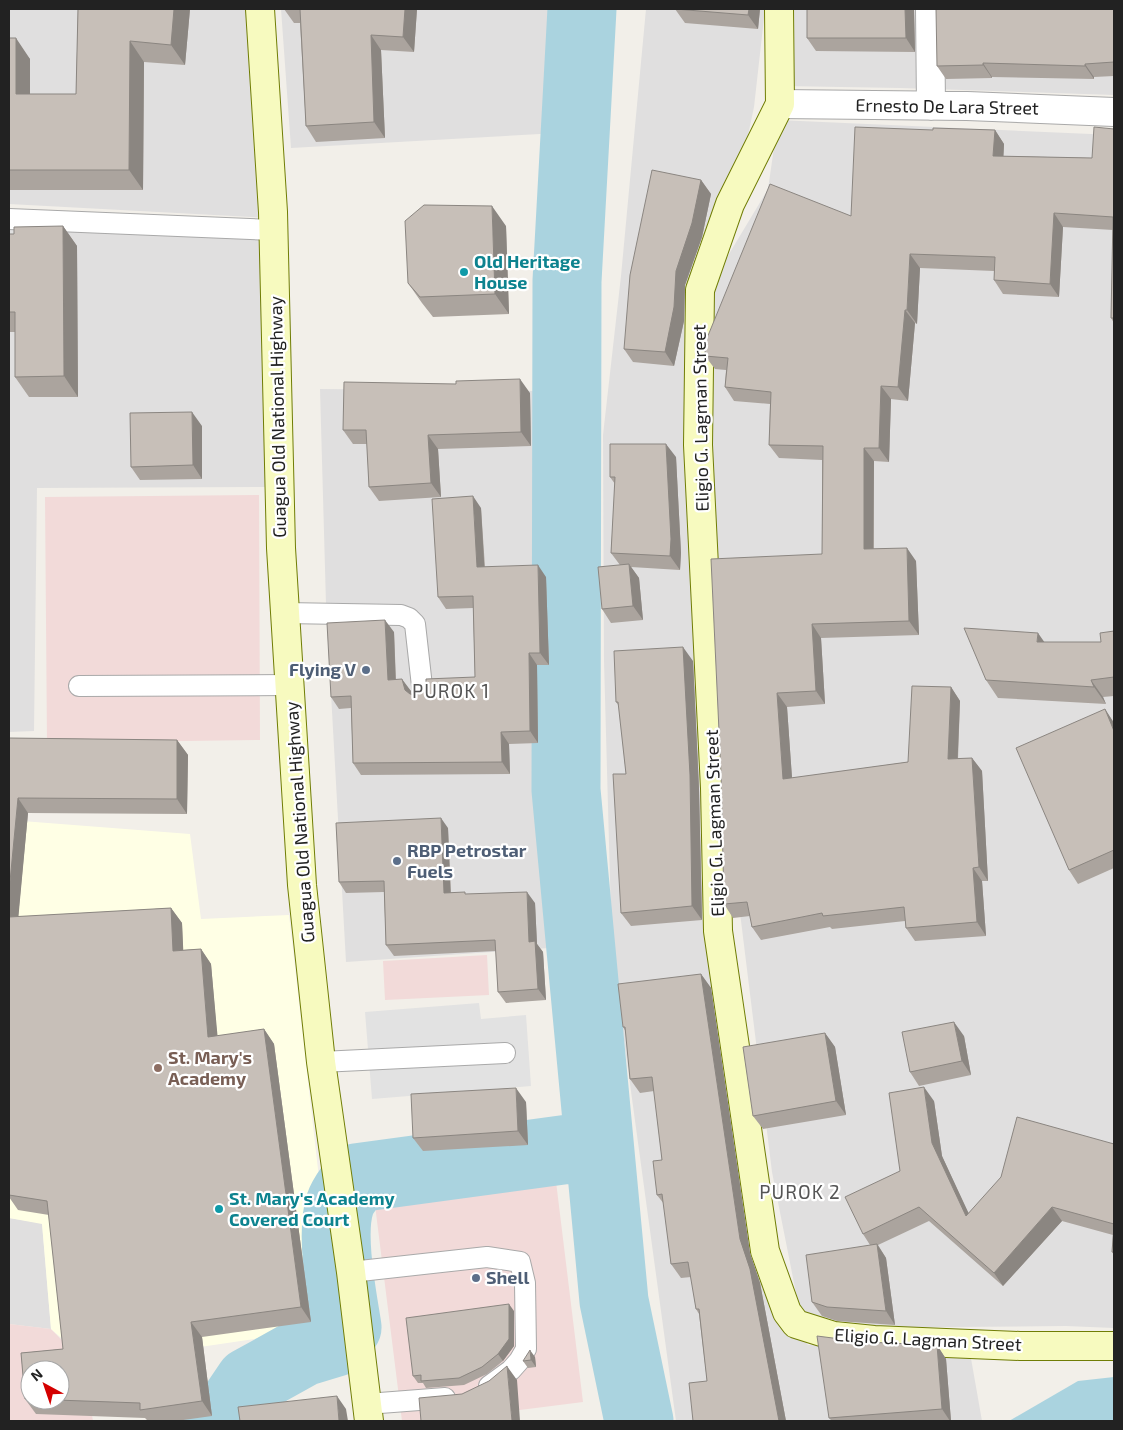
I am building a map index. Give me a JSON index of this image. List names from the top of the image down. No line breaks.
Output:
{"streets":{"street":["Ernesto De Lara Street","Guagua Old National Highway","Eligio G. Lagman Street"]},"crossings":[["Ernesto De Lara Street","Eligio G. Lagman Street"]],"districts":["PUROK 1","PUROK 2"],"places":["Old Heritage House","Flying V","RBP Petrostar Fuels","St. Mary's Academy","St. Mary's Academy Covered Court","Shell"],"north":"top left"}
